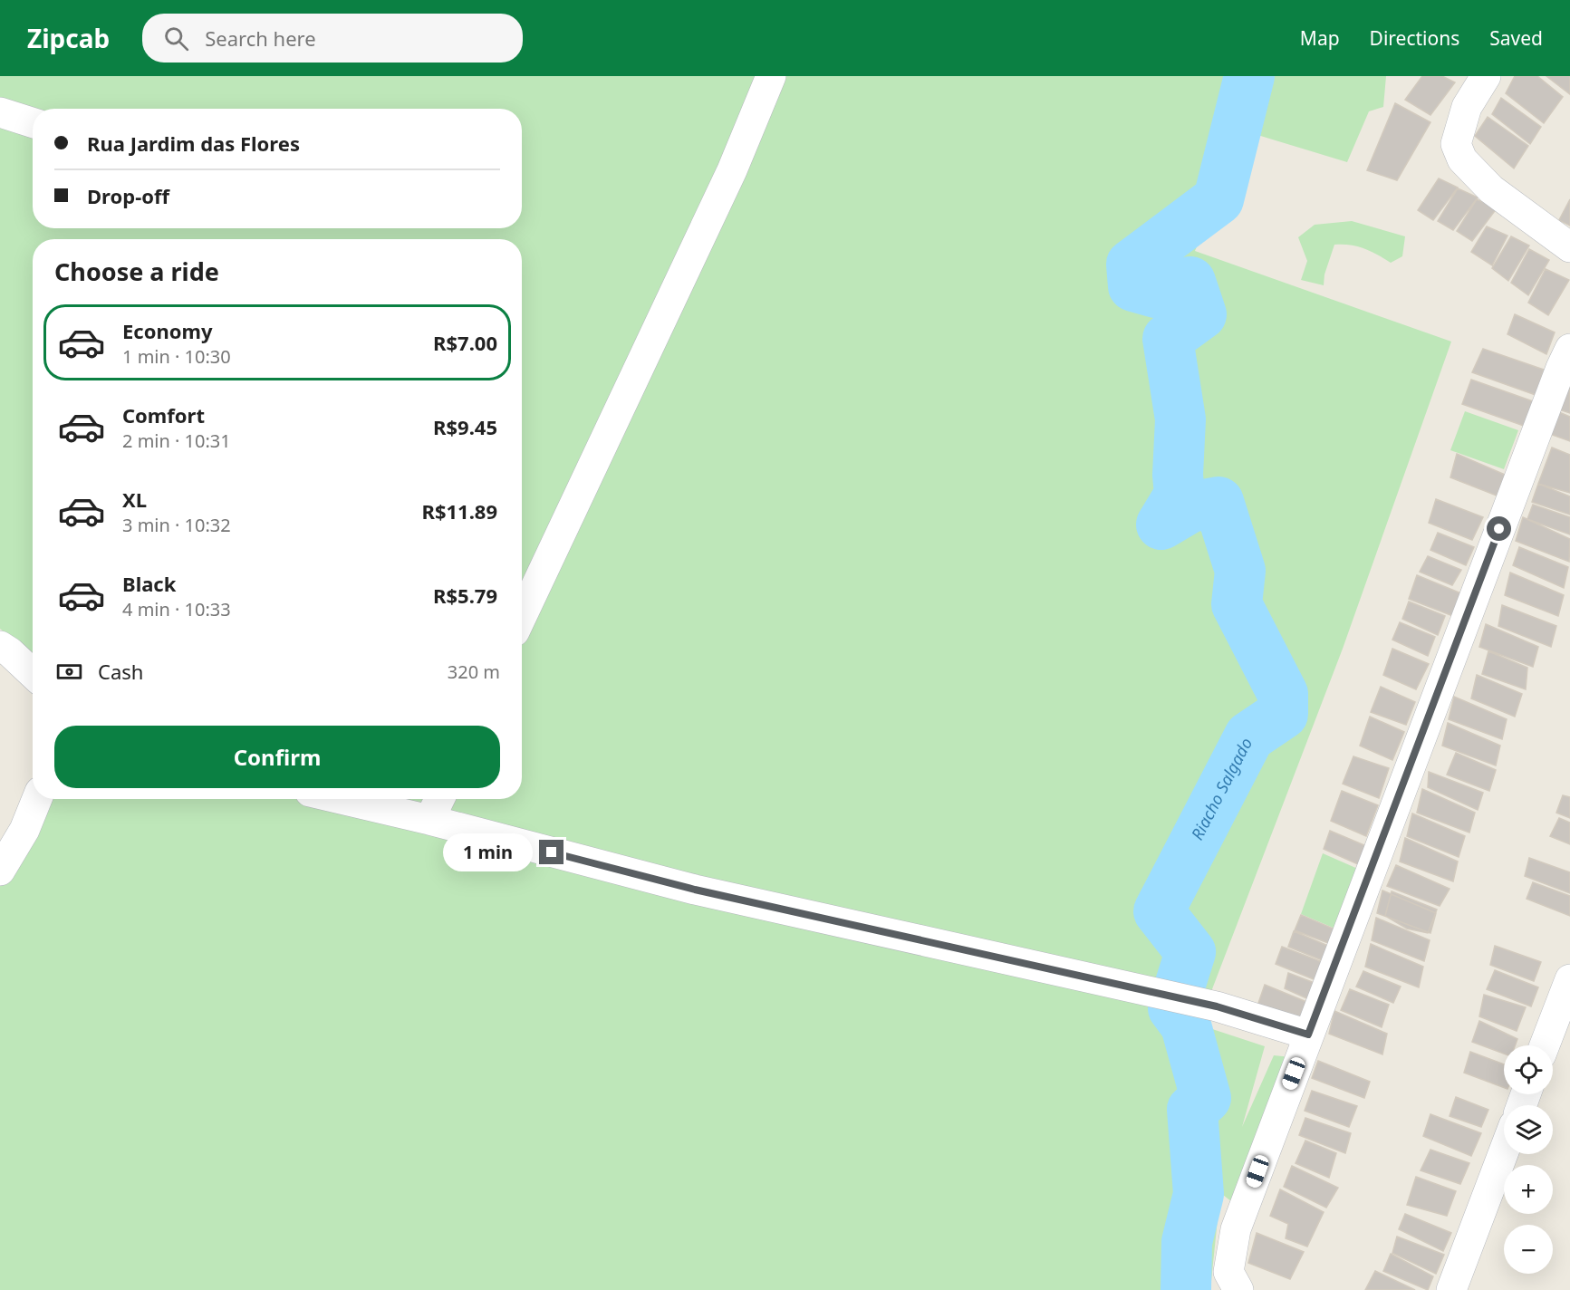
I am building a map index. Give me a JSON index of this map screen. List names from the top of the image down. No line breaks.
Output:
{"water":["Riacho Salgado"],"page":{"header":"Zipcab","search":"Search here","nav":["Map","Directions","Saved"],"banner":["Rua Jardim das Flores","Drop-off"],"heading":"Choose a ride","list":[{"name":"Economy","note":"1 min · 10:30","value":"R$7.00"},{"name":"Comfort","note":"2 min · 10:31","value":"R$9.45"},{"name":"XL","note":"3 min · 10:32","value":"R$11.89"},{"name":"Black","note":"4 min · 10:33","value":"R$5.79"}],"pay":["Cash","320 m"],"buttons":"Confirm","bubble":"1 min","map_buttons":["+","−"]}}
